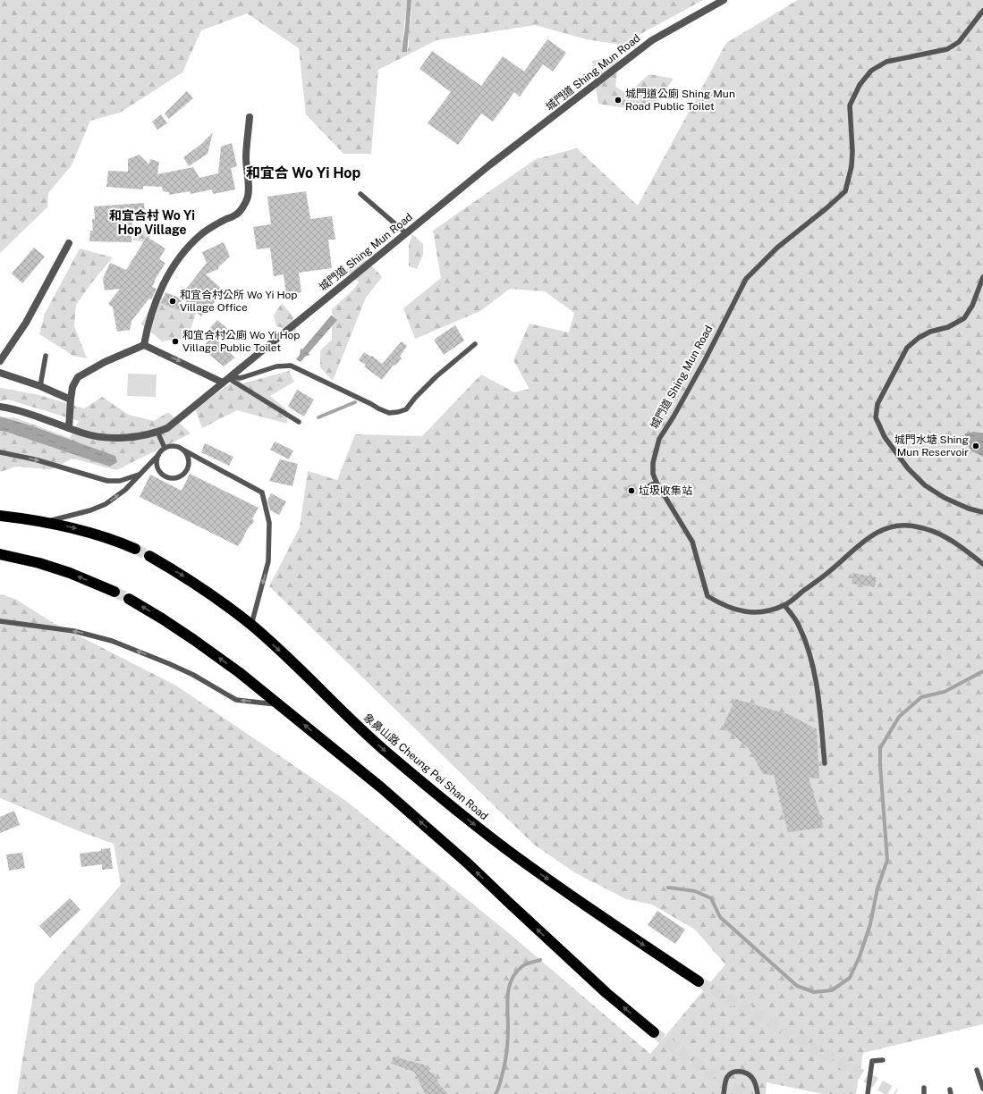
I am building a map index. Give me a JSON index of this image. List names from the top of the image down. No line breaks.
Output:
{"streets":{"highway":["象鼻山路 Cheung Pei Shan Road"],"street":["城門道 Shing Mun Road"]},"districts":["和宜合 Wo Yi Hop","和宜合村 Wo Yi Hop Village"],"places":["城門道公廁 Shing Mun Road Public Toilet","和宜合村公所 Wo Yi Hop Village Office","和宜合村公廁 Wo Yi Hop Village Public Toilet","城門水塘 Shing Mun Reservoir","垃圾收集站"]}
